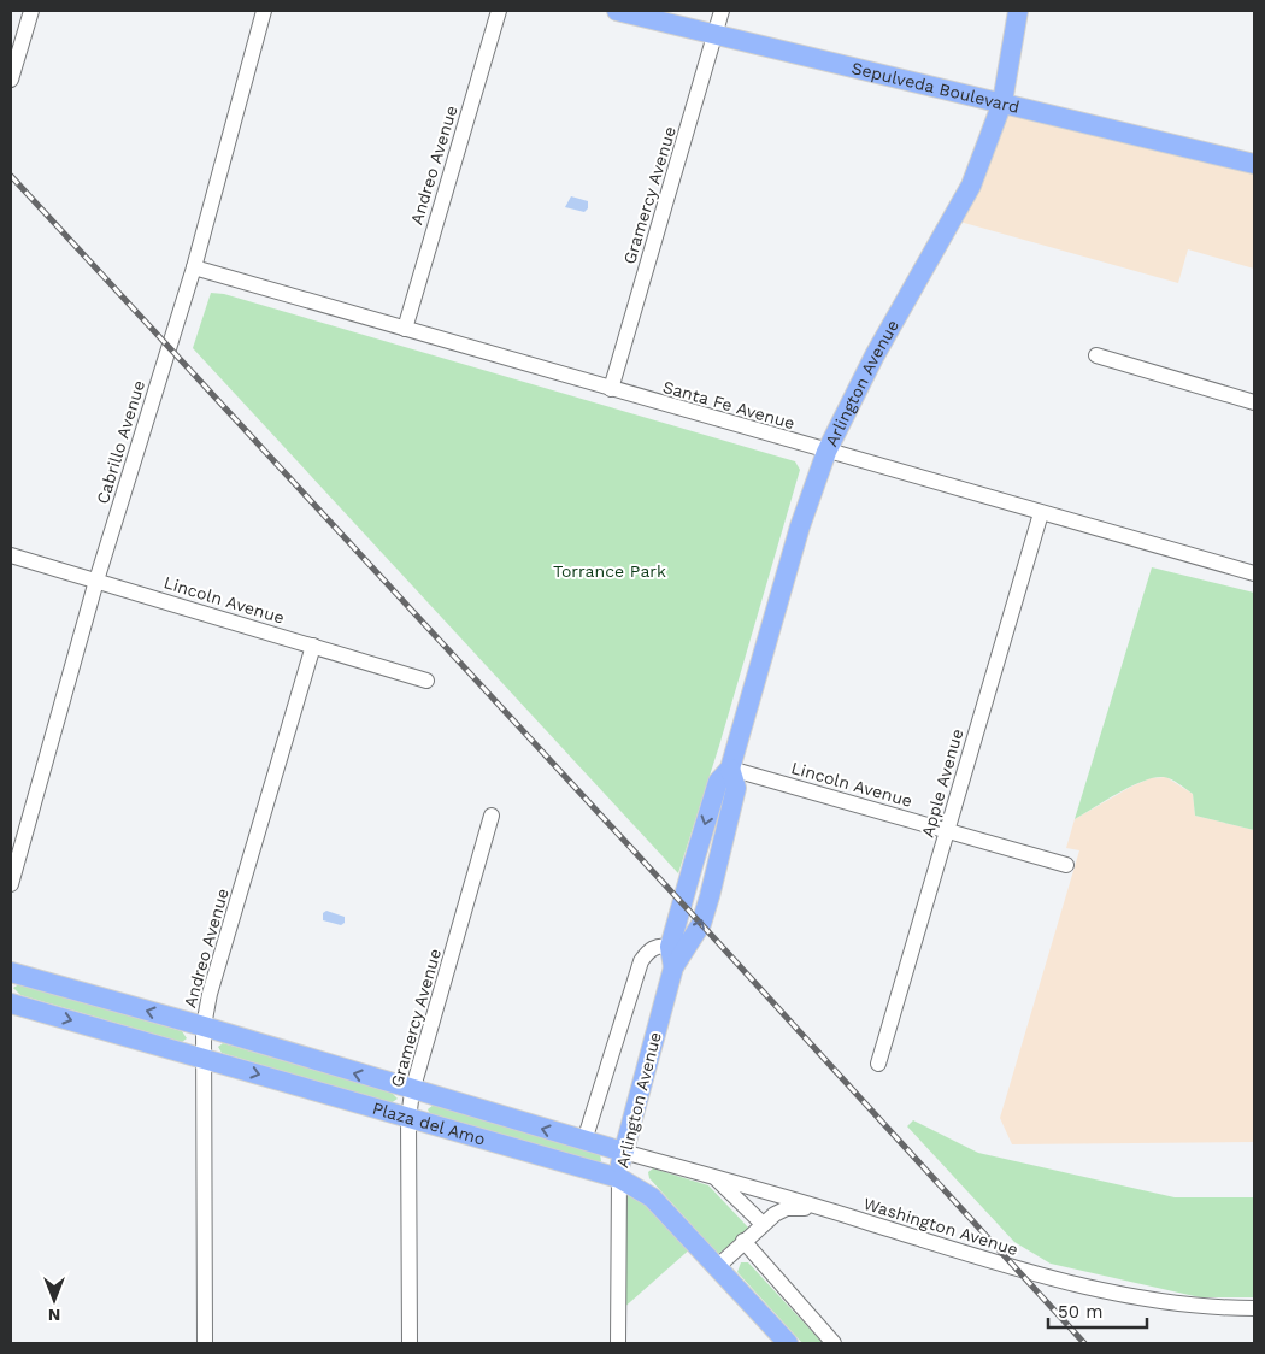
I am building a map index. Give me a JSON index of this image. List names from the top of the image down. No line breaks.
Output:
{"streets":{"main road":["Sepulveda Boulevard","Arlington Avenue","Plaza del Amo"],"street":["Andreo Avenue","Gramercy Avenue","Santa Fe Avenue","Cabrillo Avenue","Lincoln Avenue","Apple Avenue","Washington Avenue"]},"crossings":[["Sepulveda Boulevard","Gramercy Avenue"],["Sepulveda Boulevard","Arlington Avenue"],["Andreo Avenue","Santa Fe Avenue"],["Andreo Avenue","Lincoln Avenue"],["Andreo Avenue","Plaza del Amo"],["Gramercy Avenue","Santa Fe Avenue"],["Gramercy Avenue","Plaza del Amo"],["Arlington Avenue","Santa Fe Avenue"],["Arlington Avenue","Lincoln Avenue"],["Arlington Avenue","Plaza del Amo"],["Arlington Avenue","Washington Avenue"],["Santa Fe Avenue","Cabrillo Avenue"],["Santa Fe Avenue","Apple Avenue"],["Cabrillo Avenue","Lincoln Avenue"],["Lincoln Avenue","Apple Avenue"],["Plaza del Amo","Washington Avenue"]],"parks":["Torrance Park"],"scale_bar":"50 m","north":"bottom"}
